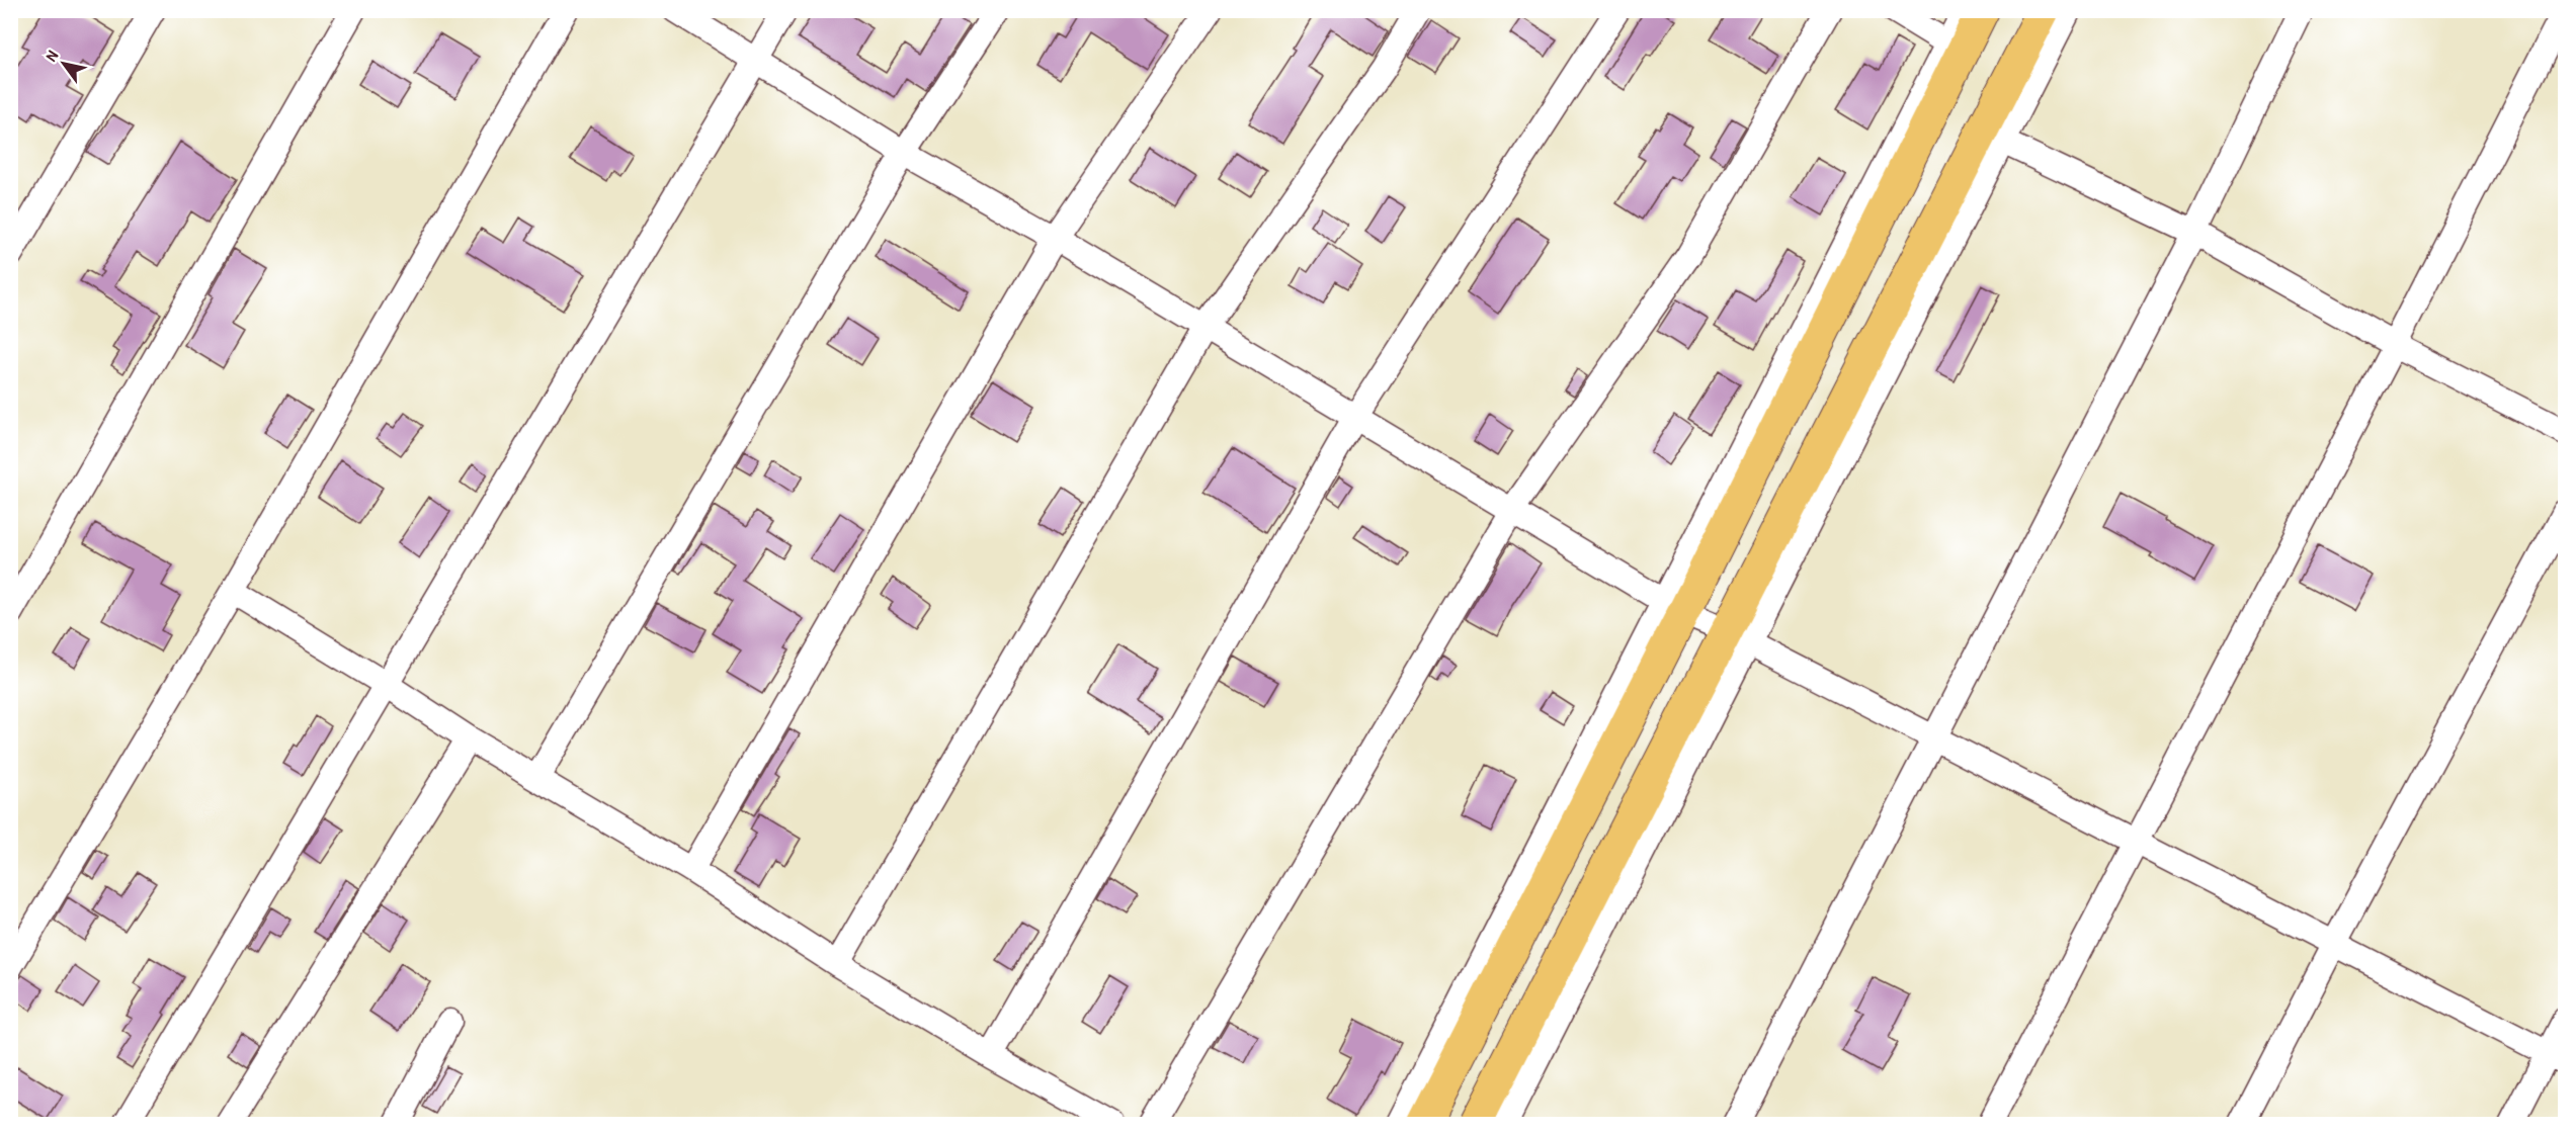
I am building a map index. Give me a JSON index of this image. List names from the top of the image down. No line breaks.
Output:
{"north":"top left"}
